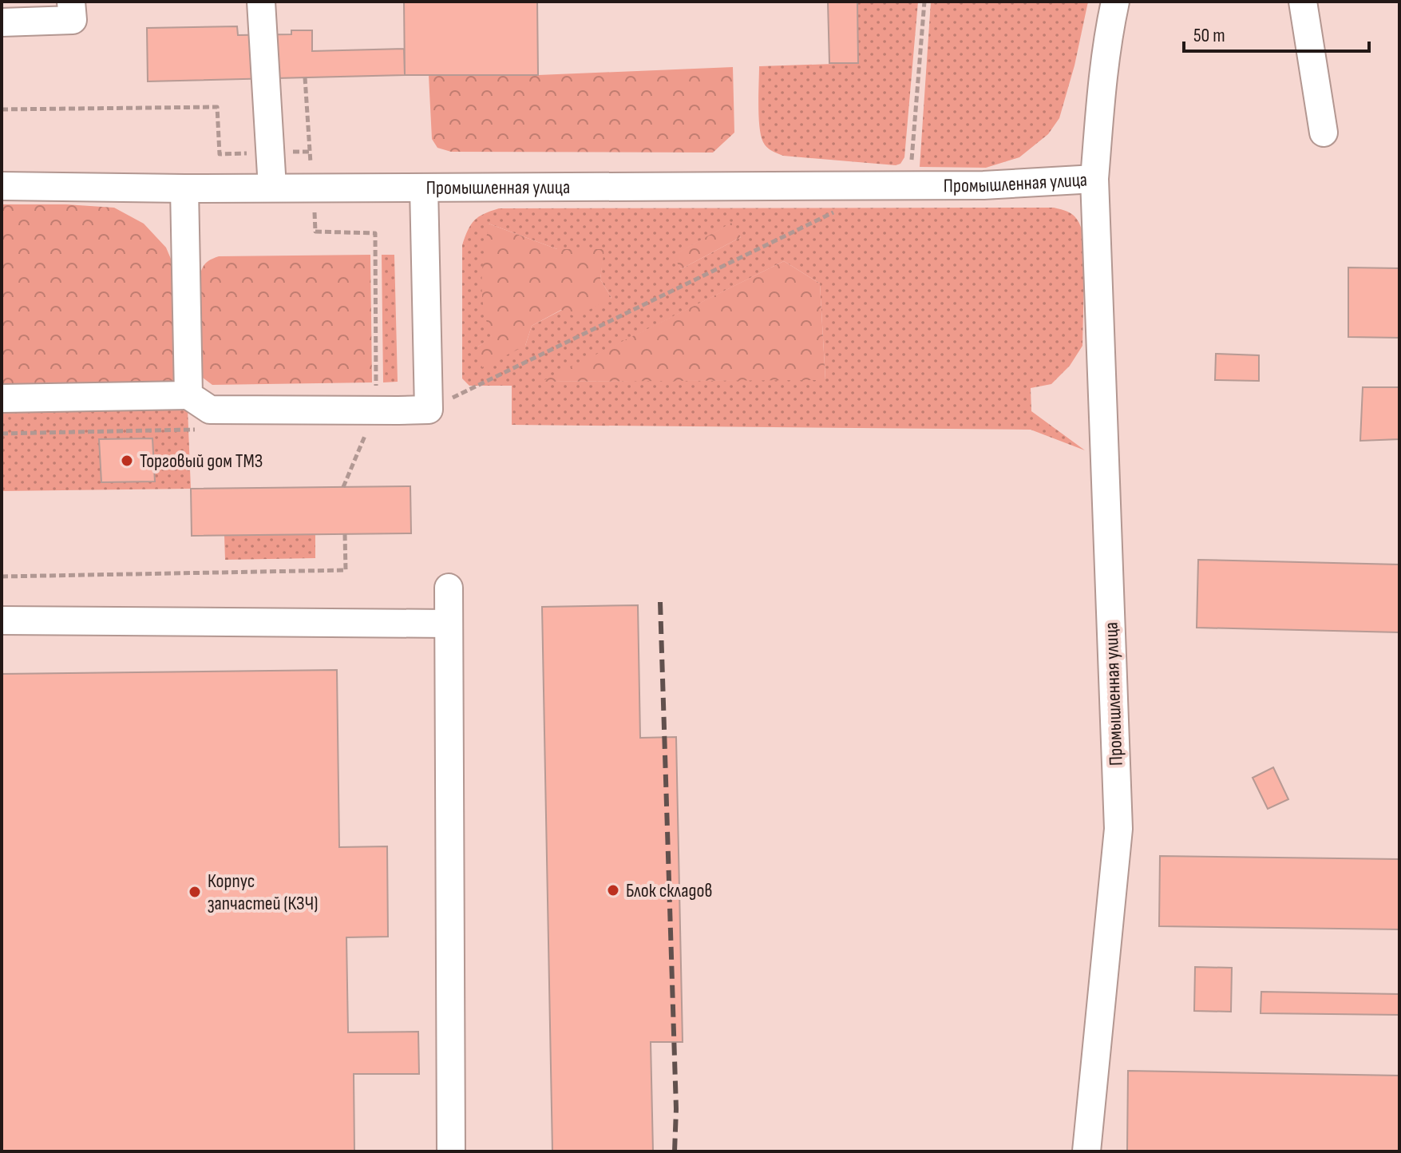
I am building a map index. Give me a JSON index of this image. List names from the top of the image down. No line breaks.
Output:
{"streets":{"street":["Промышленная улица"]},"places":["Торговый дом ТМЗ","Блок складов","Корпус запчастей (КЗЧ)"],"scale_bar":"50 m"}
